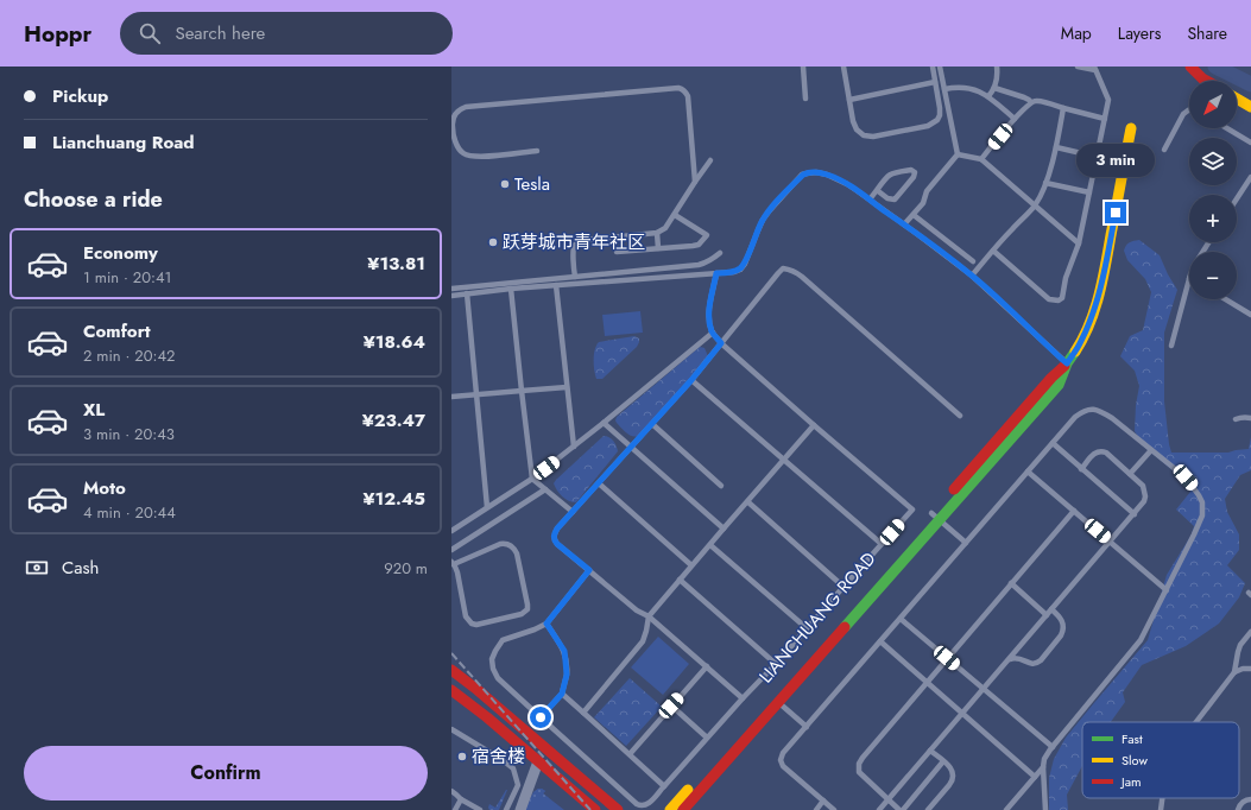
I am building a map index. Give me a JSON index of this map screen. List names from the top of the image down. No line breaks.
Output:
{"streets":{"street":["LIANCHUANG ROAD"]},"places":["Tesla","跃芽城市青年社区","宿舍楼"],"legend":["Fast","Slow","Jam"],"north":"bottom left","page":{"header":"Hoppr","search":"Search here","nav":["Map","Layers","Share"],"banner":["Pickup","Lianchuang Road"],"map_buttons":["+","−"],"bubble":"3 min","heading":"Choose a ride","list":[{"name":"Economy","note":"1 min · 20:41","value":"¥13.81"},{"name":"Comfort","note":"2 min · 20:42","value":"¥18.64"},{"name":"XL","note":"3 min · 20:43","value":"¥23.47"},{"name":"Moto","note":"4 min · 20:44","value":"¥12.45"}],"pay":["Cash","920 m"],"buttons":"Confirm"}}
